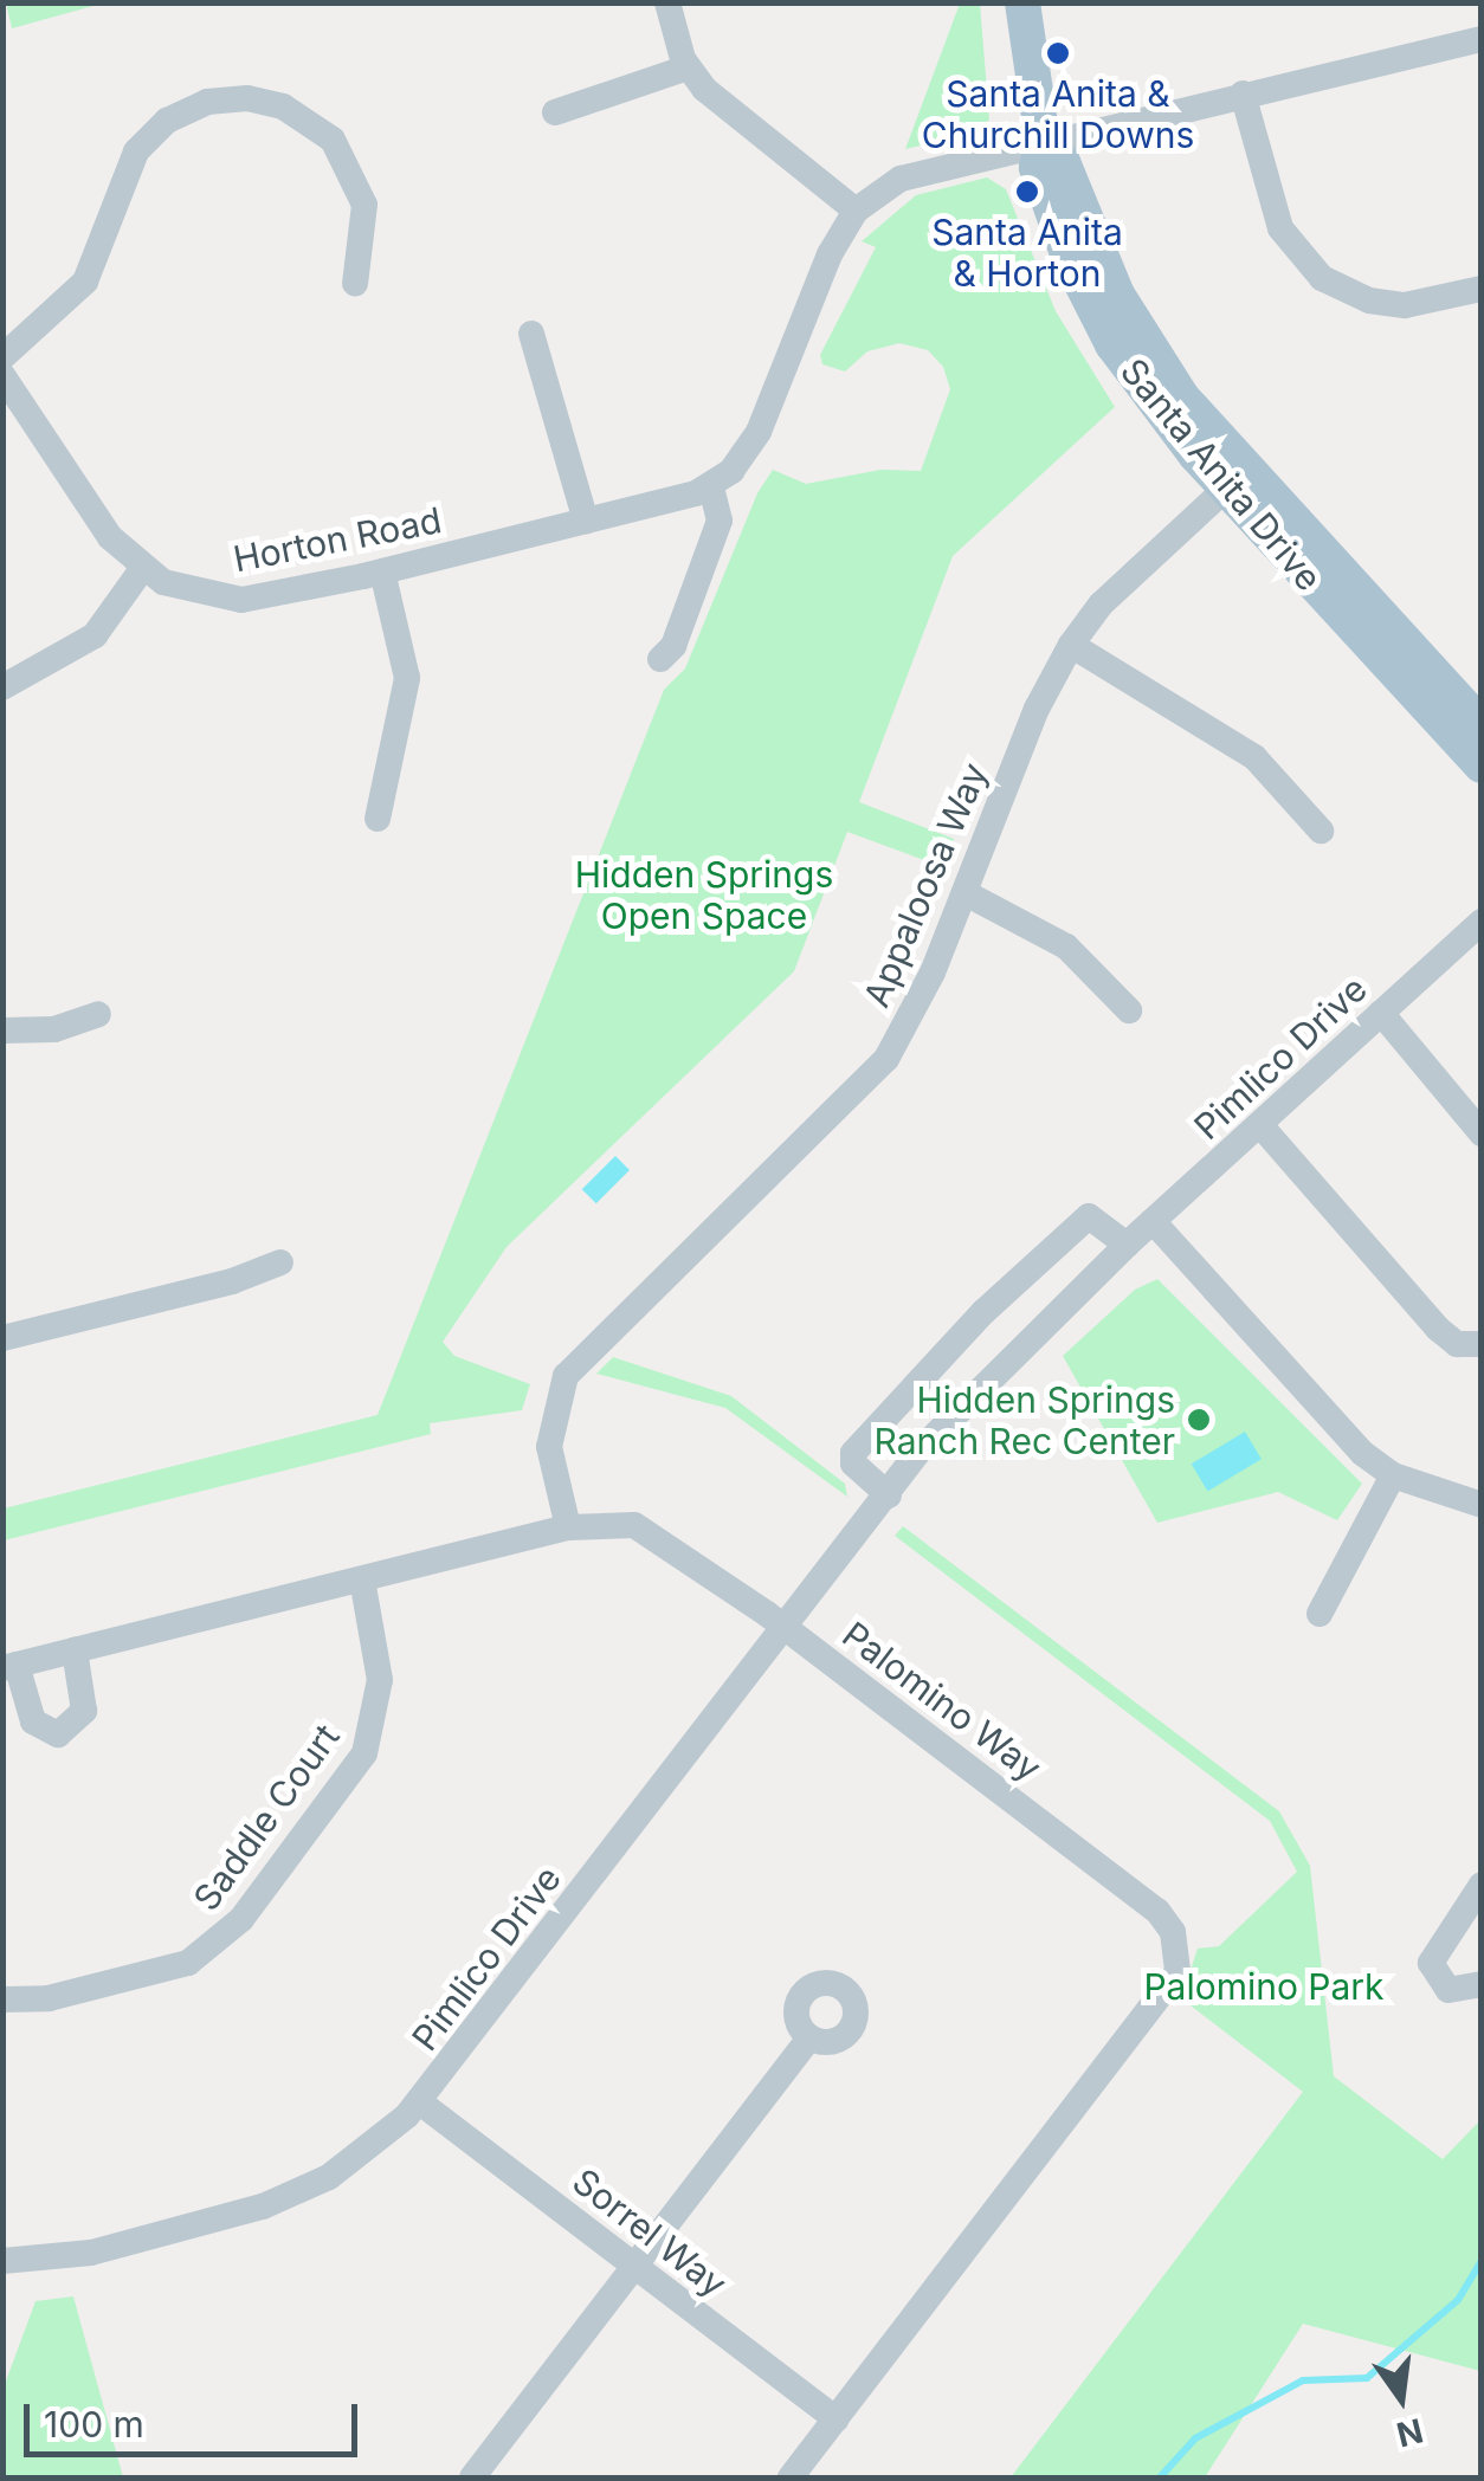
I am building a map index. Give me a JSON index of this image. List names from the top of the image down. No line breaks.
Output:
{"streets":{"main road":["Santa Anita Drive"],"street":["Horton Road","Appaloosa Way","Pimlico Drive","Palomino Way","Saddle Court","Sorrel Way"]},"crossings":[["Santa Anita Drive","Appaloosa Way"],["Appaloosa Way","Palomino Way"],["Pimlico Drive","Palomino Way"],["Pimlico Drive","Sorrel Way"],["Palomino Way","Saddle Court"],["Palomino Way","Sorrel Way"]],"parks":["Hidden Springs Open Space","Palomino Park"],"places":["Santa Anita & Churchill Downs","Santa Anita & Horton","Hidden Springs Ranch Rec Center"],"scale_bar":"100 m","north":"bottom"}
